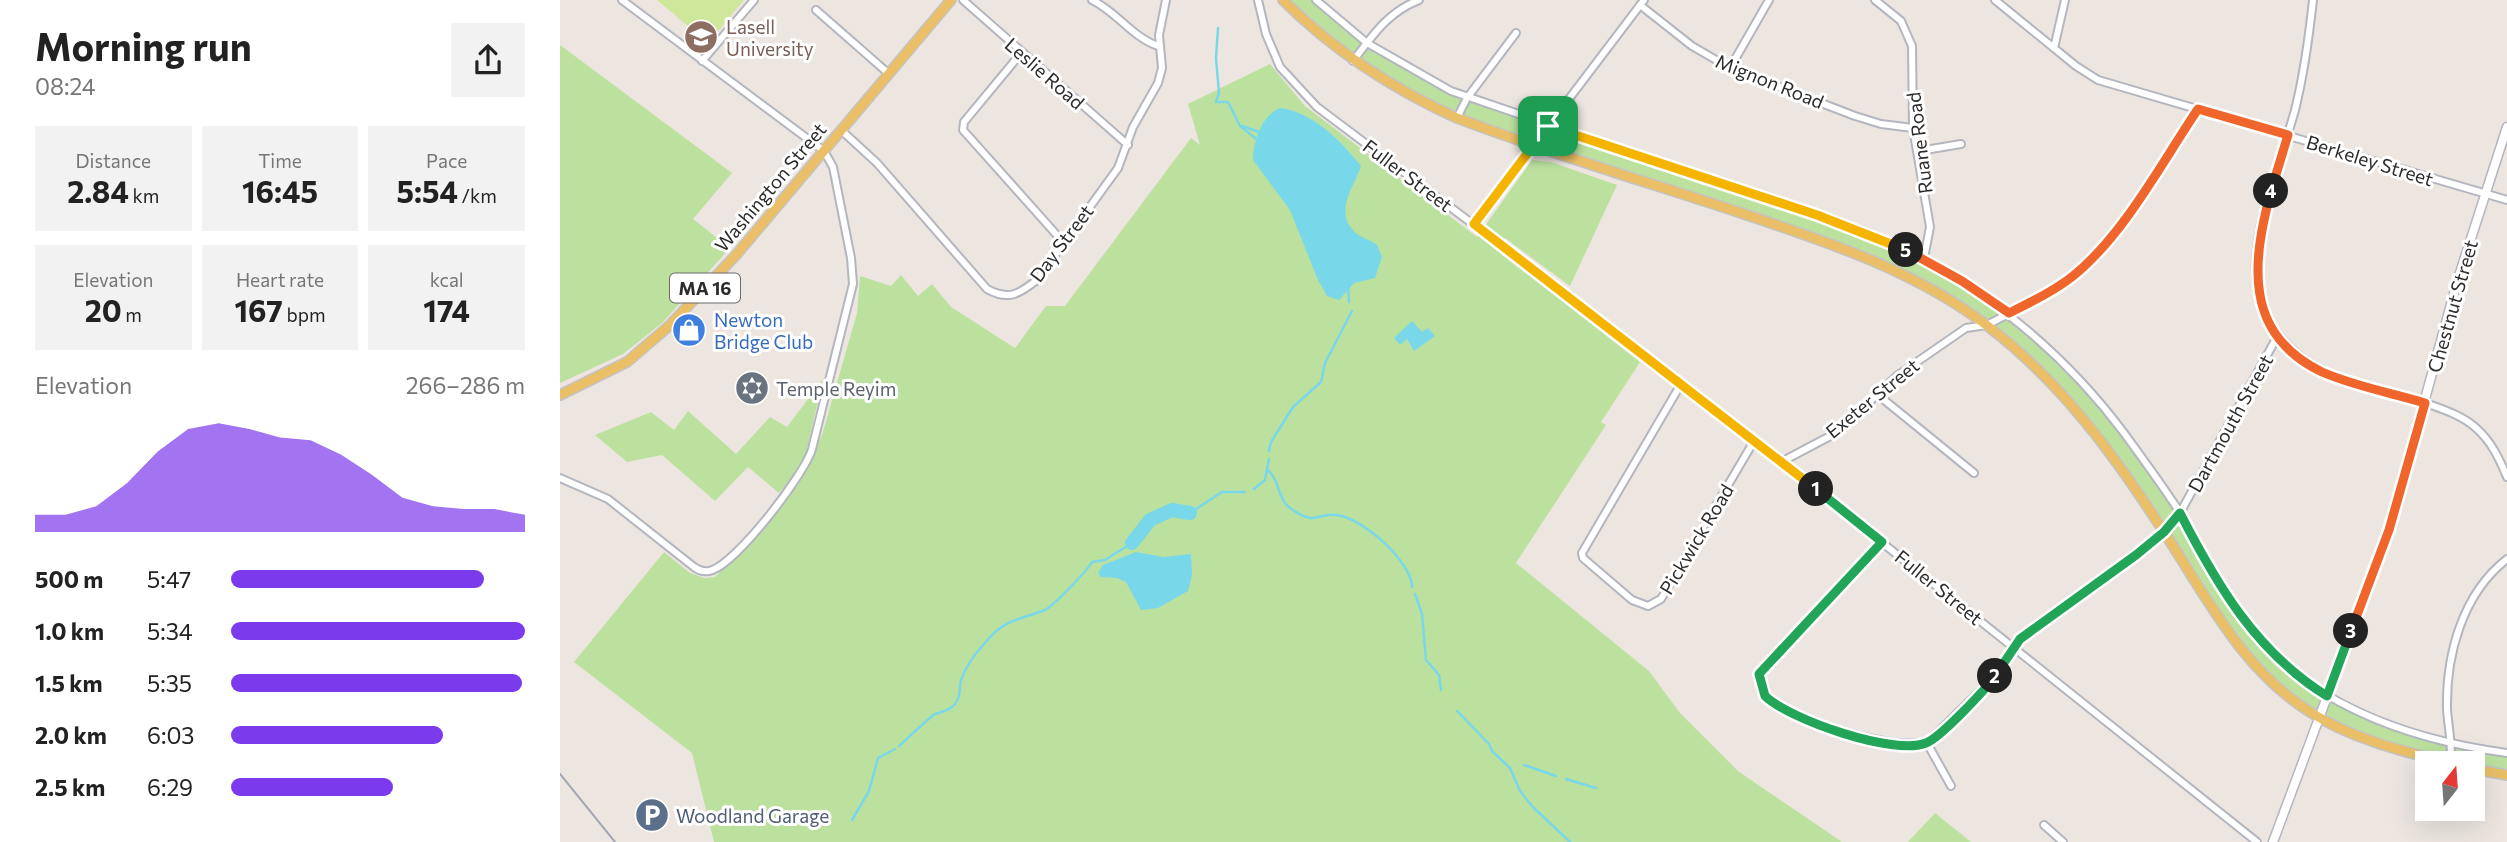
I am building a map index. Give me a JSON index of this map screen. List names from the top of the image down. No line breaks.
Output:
{"streets":{"main road":["Washington Street","MA 16","Chestnut Street"],"street":["Leslie Road","Mignon Road","Ruane Road","Berkeley Street","Fuller Street","Day Street","Exeter Street","Dartmouth Street","Pickwick Road"]},"crossings":[["Leslie Road","Day Street"],["Mignon Road","Ruane Road"],["Berkeley Street","Chestnut Street"],["Berkeley Street","Exeter Street"],["Fuller Street","Exeter Street"],["Fuller Street","Dartmouth Street"],["Fuller Street","Pickwick Road"],["Washington Street","Day Street"]],"places":{"school or university":["Lasell University"],"shop":["Newton Bridge Club"],"synagogue":["Temple Reyim"],"parking":["Woodland Garage"]},"north":"top","page":{"heading":["Morning run","08:24"],"stats":[["Distance","2.84 km"],["Time","16:45"],["Pace","5:54 /km"],["Elevation","20 m"],["Heart rate","167 bpm"],["kcal","174"]],"pins":["4","5","1","3","2"],"chart":["Elevation","266–286 m"],"list":[{"name":"500 m","note":"5:47"},{"name":"1.0 km","note":"5:34"},{"name":"1.5 km","note":"5:35"},{"name":"2.0 km","note":"6:03"},{"name":"2.5 km","note":"6:29"}]}}
